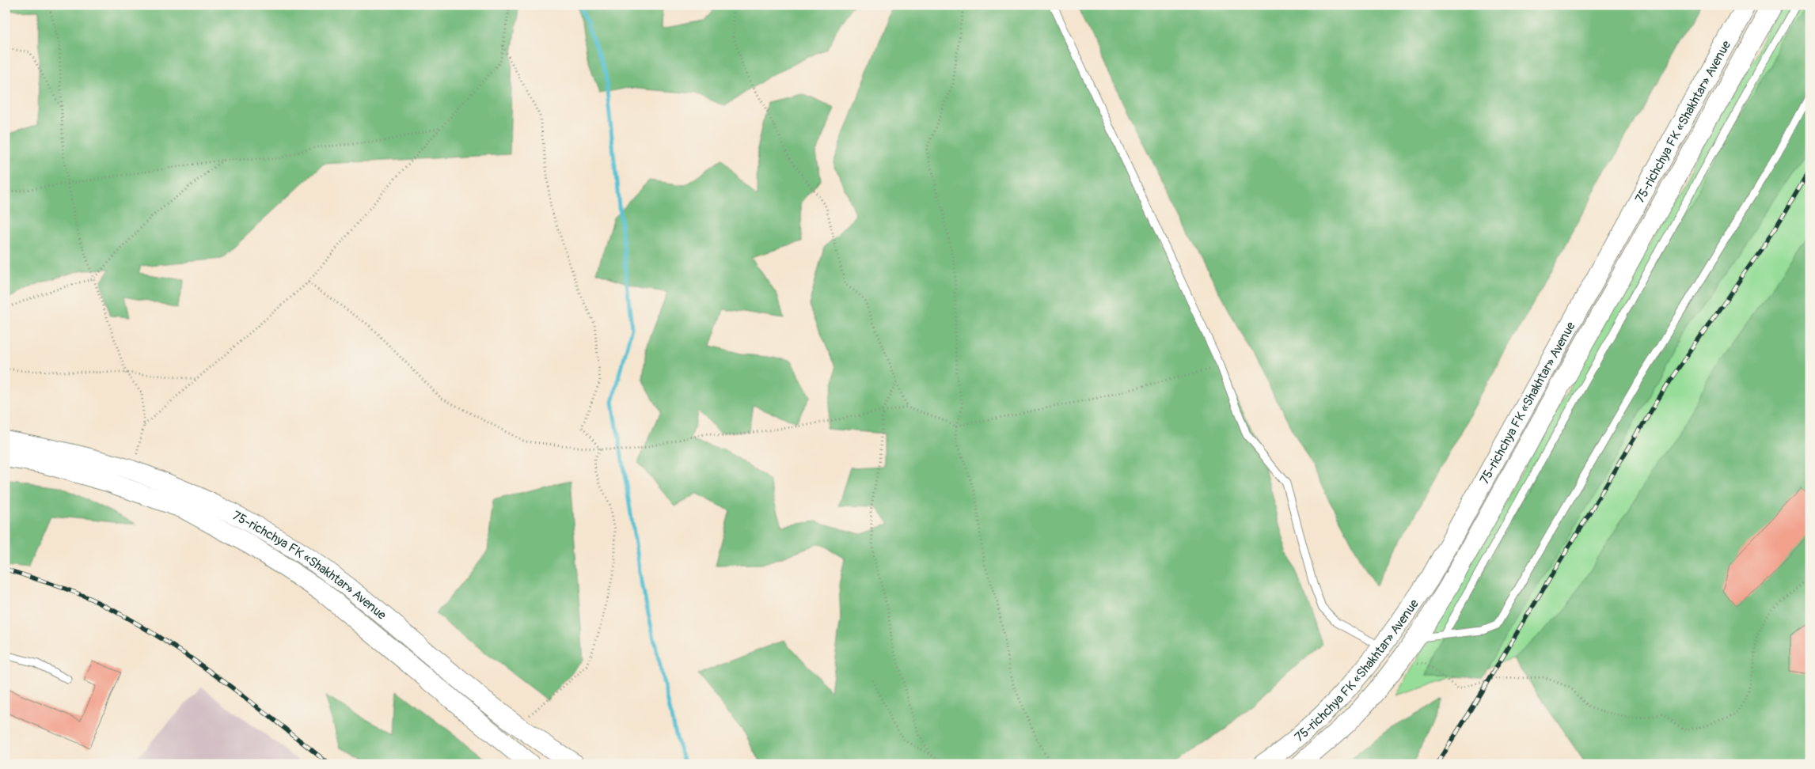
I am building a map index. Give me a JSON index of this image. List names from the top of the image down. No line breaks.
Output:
{"streets":{"main road":["75-richchya FK «Shakhtar» Avenue"]}}
